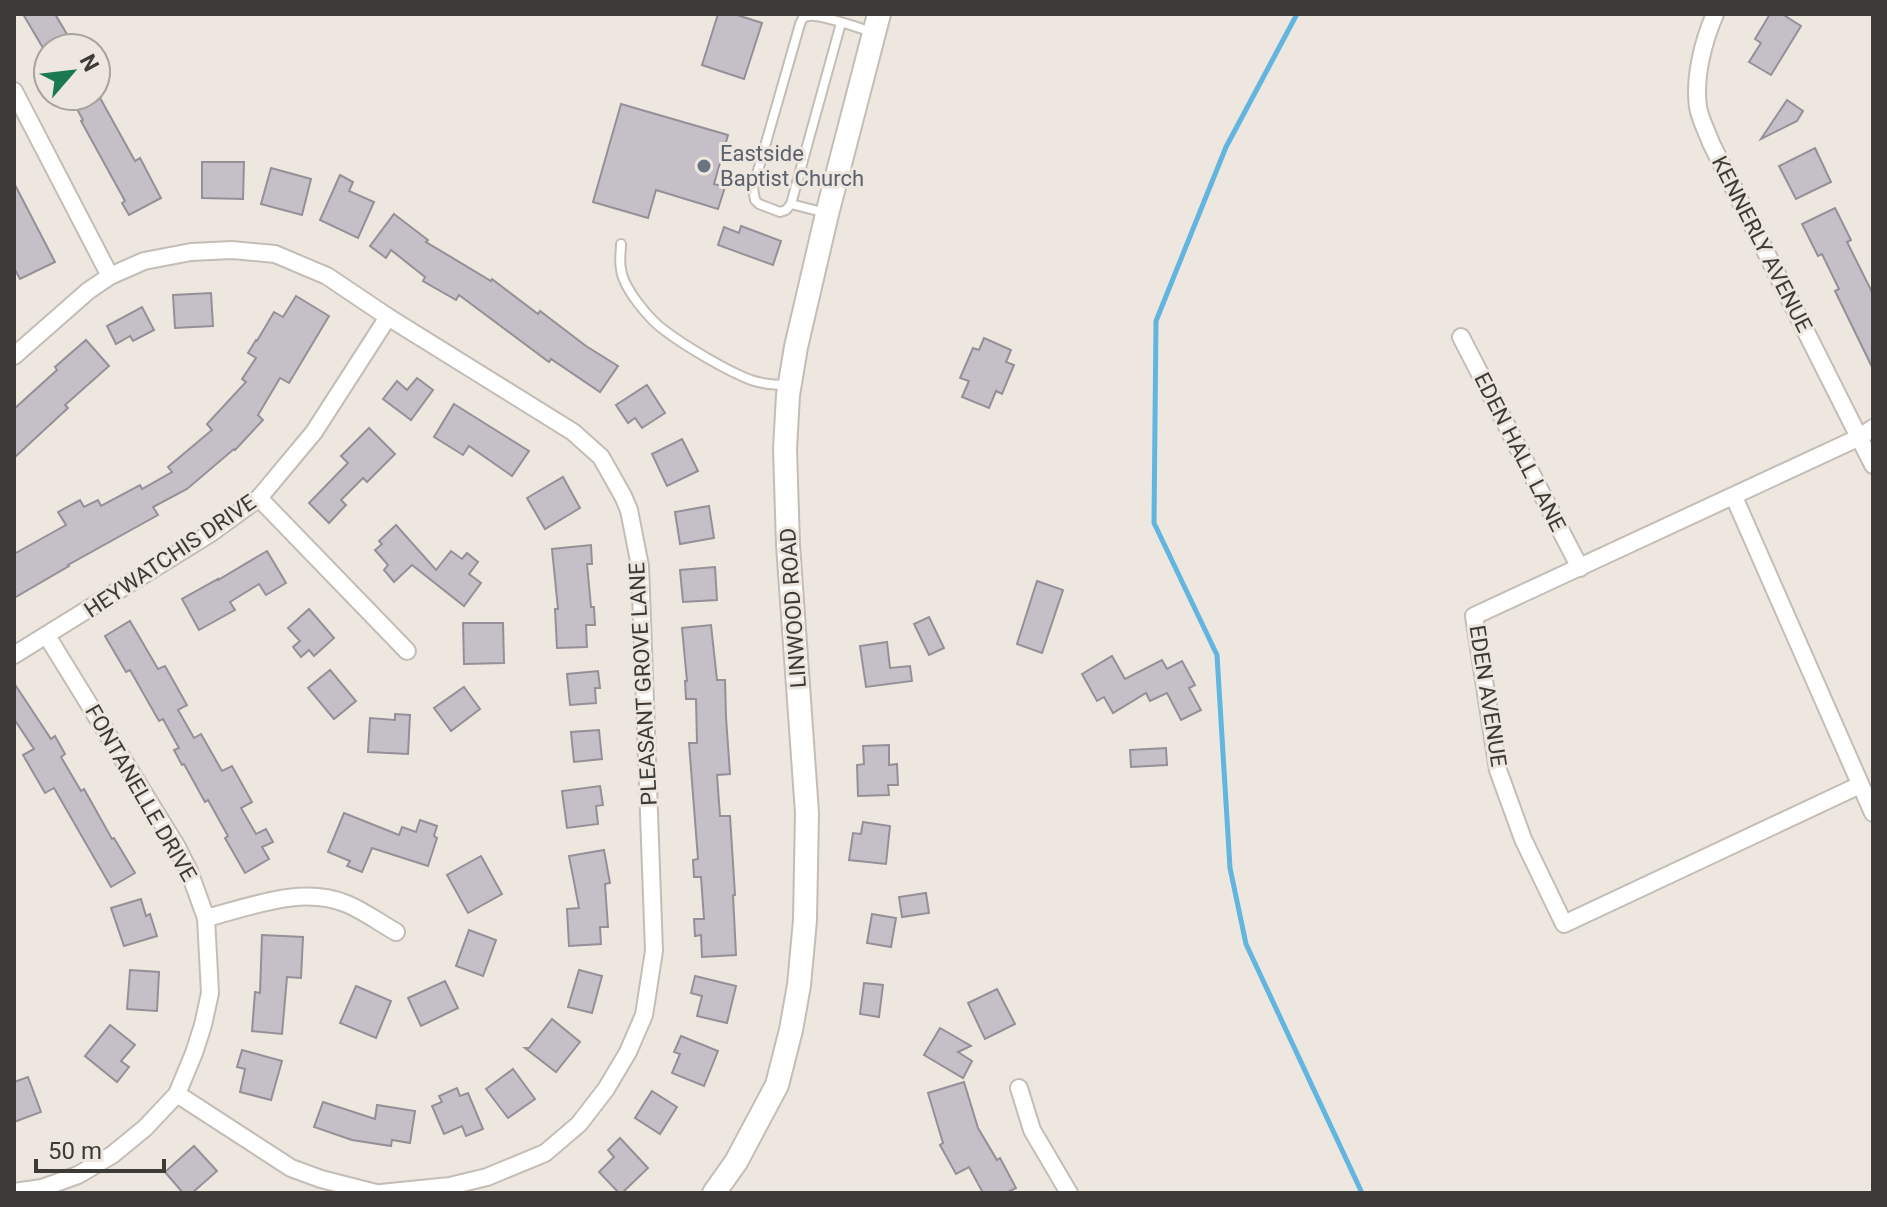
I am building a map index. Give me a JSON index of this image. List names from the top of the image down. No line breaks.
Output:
{"streets":{"street":["KENNERLY AVENUE","EDEN HALL LANE","HEYWATCHIS DRIVE","LINWOOD ROAD","PLEASANT GROVE LANE","EDEN AVENUE","FONTANELLE DRIVE"]},"crossings":[["KENNERLY AVENUE","EDEN AVENUE"],["EDEN HALL LANE","EDEN AVENUE"],["HEYWATCHIS DRIVE","PLEASANT GROVE LANE"],["HEYWATCHIS DRIVE","FONTANELLE DRIVE"],["PLEASANT GROVE LANE","FONTANELLE DRIVE"]],"places":["Eastside Baptist Church"],"scale_bar":"50 m","north":"top right"}
